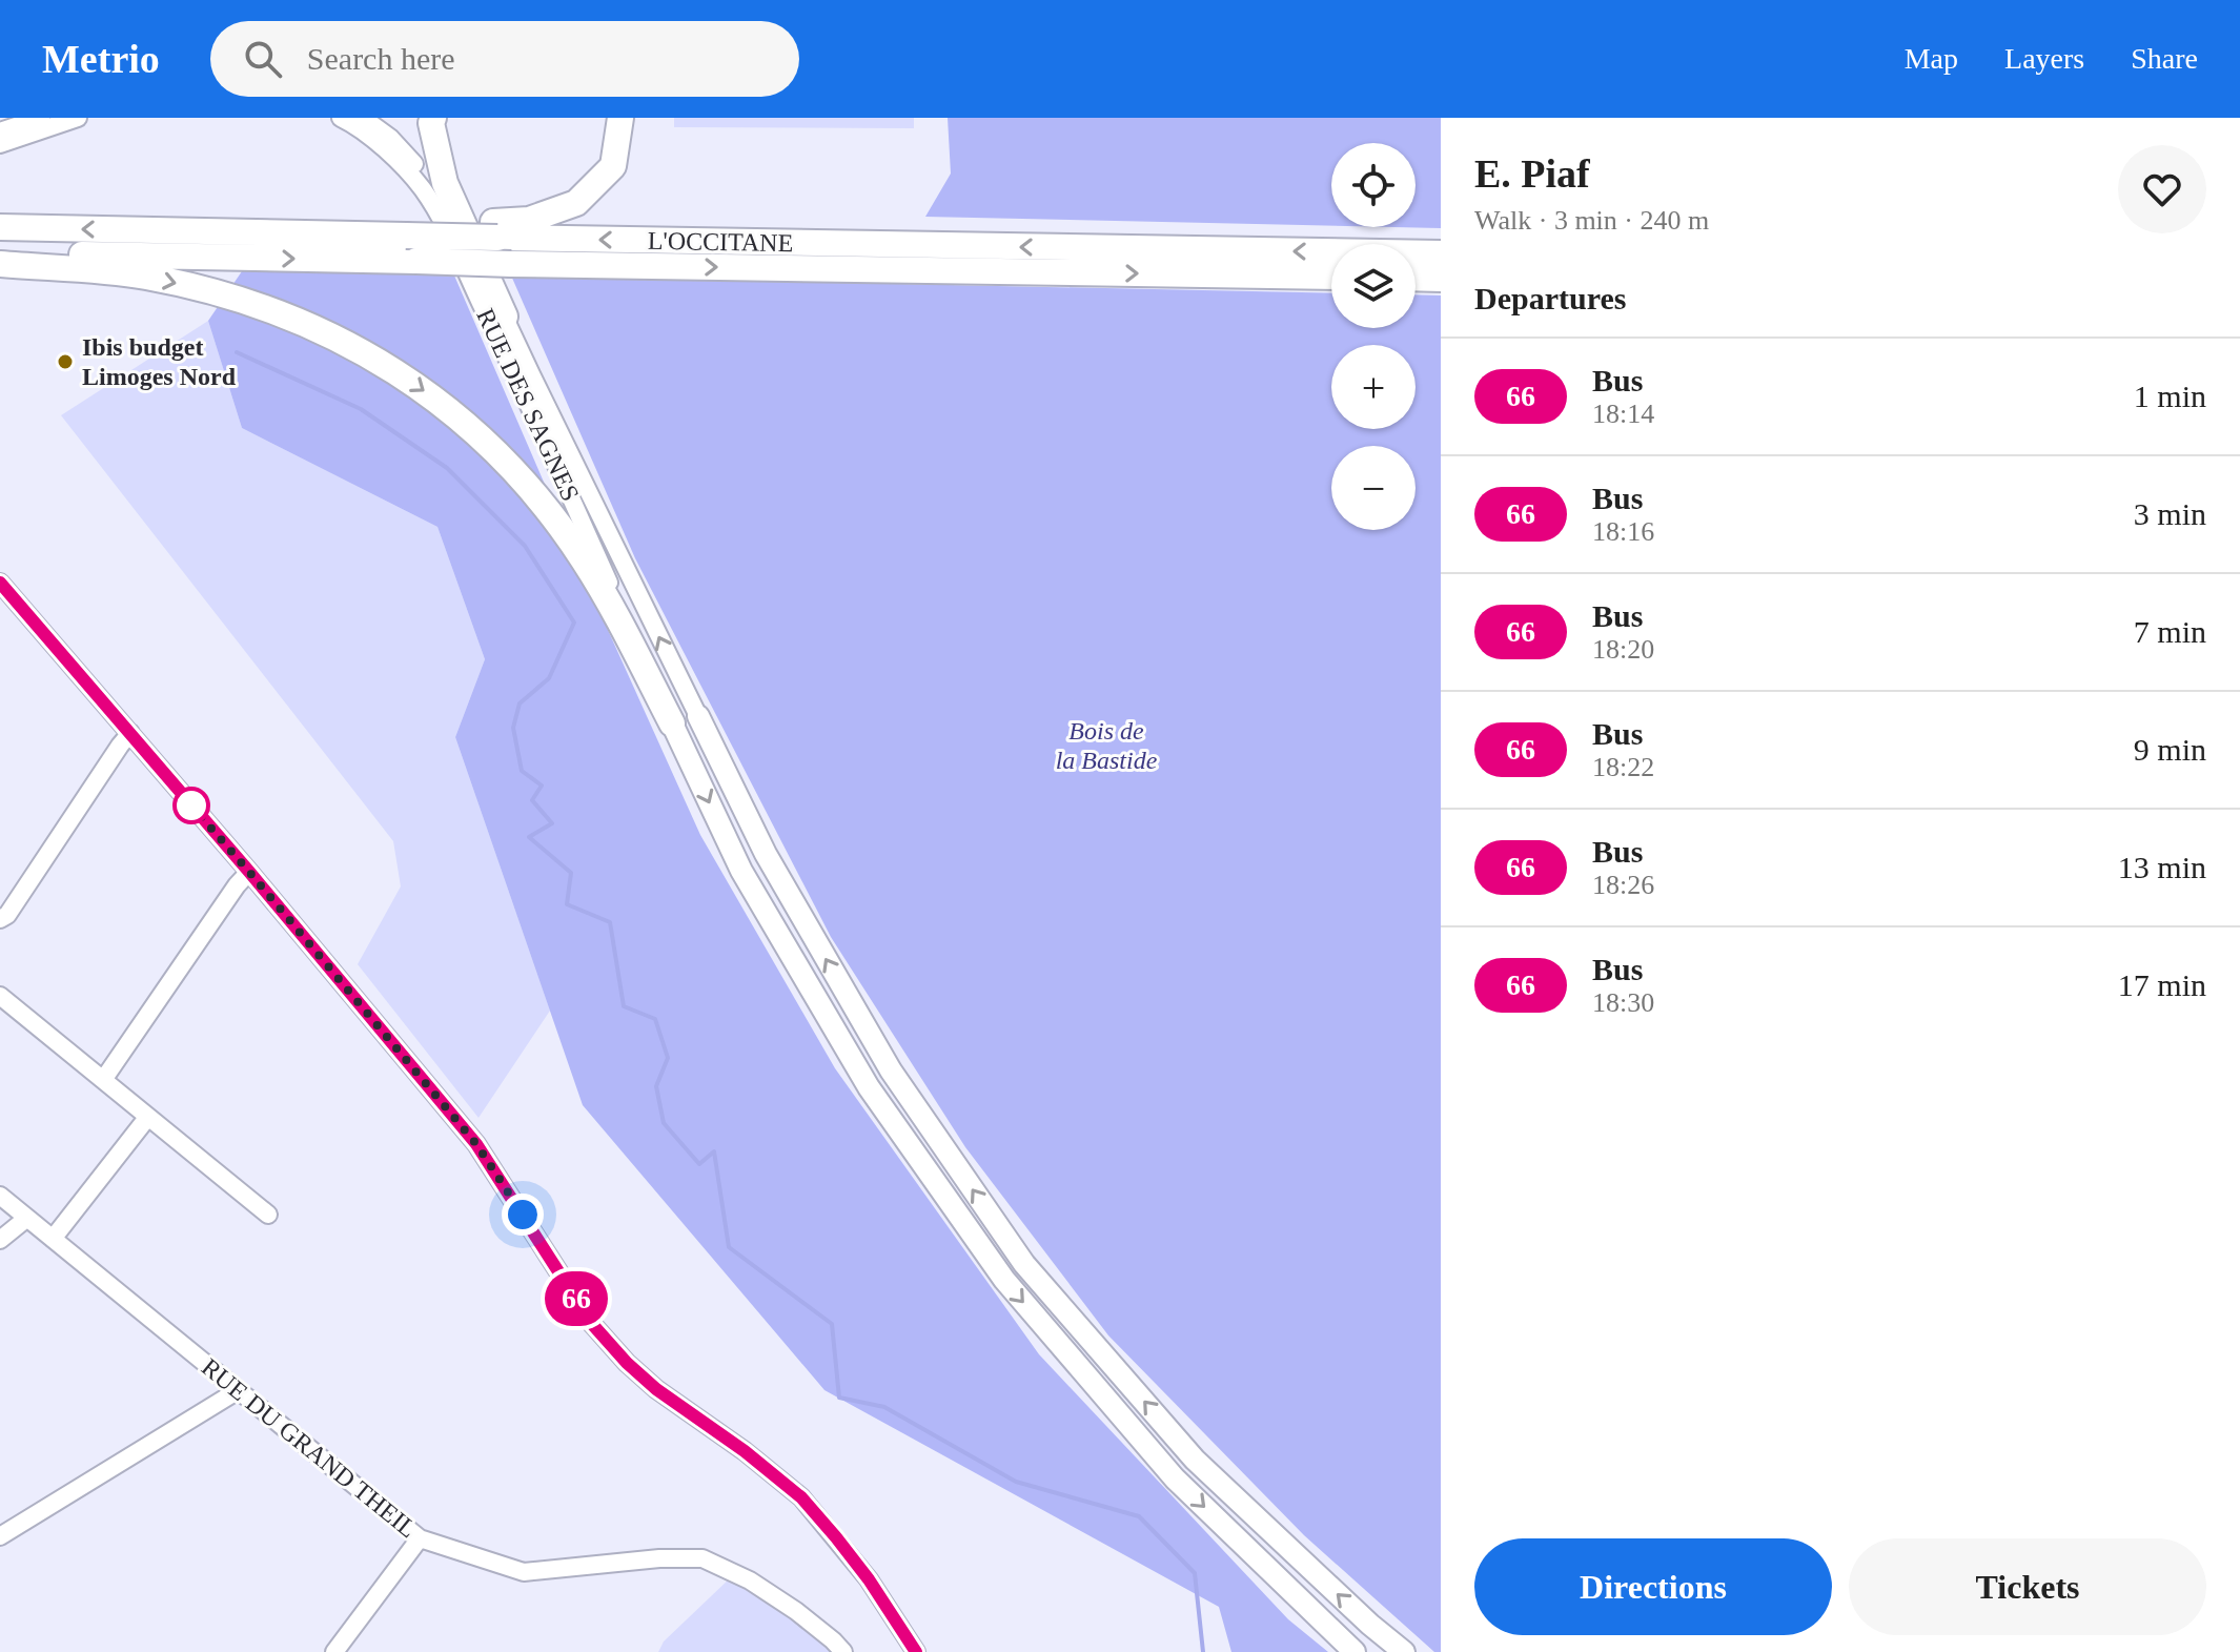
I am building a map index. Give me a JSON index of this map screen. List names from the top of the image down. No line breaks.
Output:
{"streets":{"highway":["L'OCCITANE"],"street":["RUE DES SAGNES","RUE DU GRAND THEIL"]},"parks":["Bois de la Bastide"],"places":["Ibis budget Limoges Nord"],"lines":["bus line 66"],"page":{"header":"Metrio","search":"Search here","nav":["Map","Layers","Share"],"on_map":"66","heading":[["E. Piaf","Walk · 3 min · 240 m"],"Departures"],"map_buttons":["+","−"],"list":[{"mark":"66","name":"Bus","note":"18:14","value":"1 min"},{"mark":"66","name":"Bus","note":"18:16","value":"3 min"},{"mark":"66","name":"Bus","note":"18:20","value":"7 min"},{"mark":"66","name":"Bus","note":"18:22","value":"9 min"},{"mark":"66","name":"Bus","note":"18:26","value":"13 min"},{"mark":"66","name":"Bus","note":"18:30","value":"17 min"}],"buttons":["Directions","Tickets"]}}
